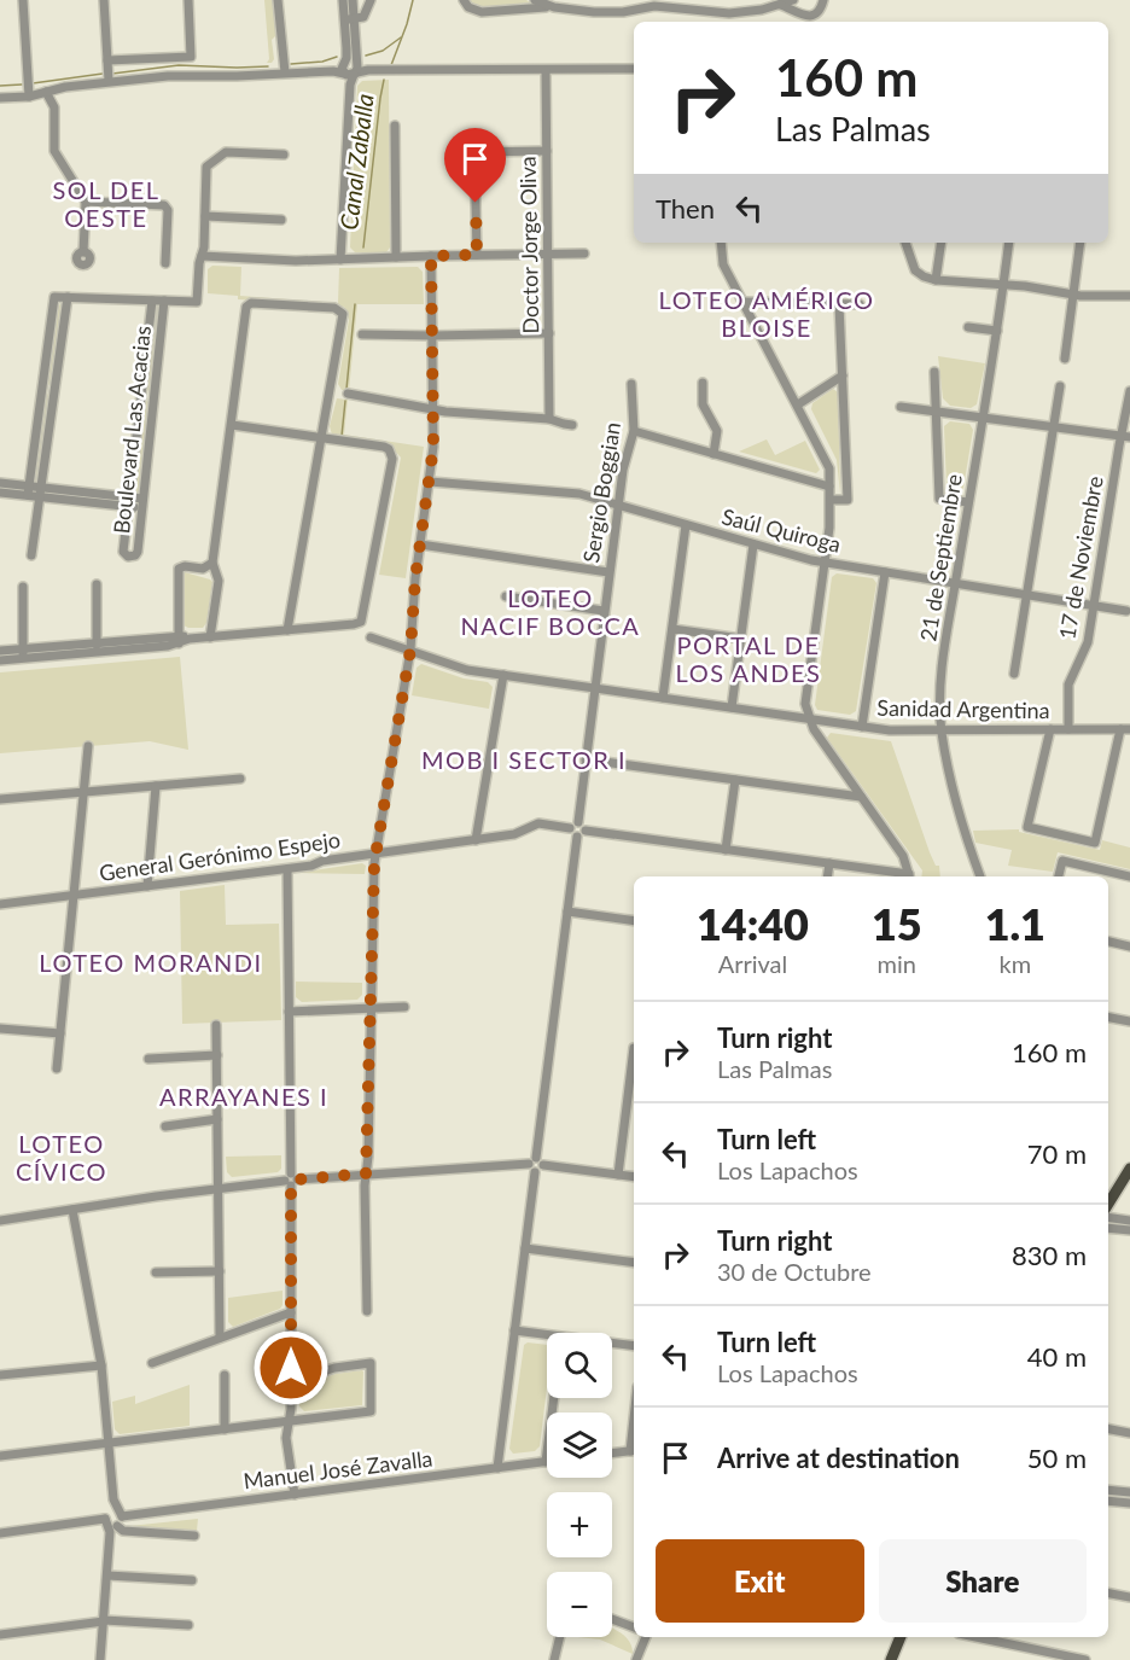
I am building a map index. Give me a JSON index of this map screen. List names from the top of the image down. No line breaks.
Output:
{"streets":{"street":["Doctor Jorge Oliva","Boulevard Las Acacias","Sergio Boggian","Saúl Quiroga","21 de Septiembre","17 de Noviembre","Sanidad Argentina","General Gerónimo Espejo","Manuel José Zavalla"]},"crossings":[["Sergio Boggian","Saúl Quiroga"],["Sergio Boggian","Sanidad Argentina"],["Sergio Boggian","General Gerónimo Espejo"],["Saúl Quiroga","21 de Septiembre"],["Saúl Quiroga","17 de Noviembre"],["21 de Septiembre","Sanidad Argentina"],["17 de Noviembre","Sanidad Argentina"]],"districts":["SOL DEL OESTE","LOTEO AMÉRICO BLOISE","LOTEO NACIF BOCCA","PORTAL DE LOS ANDES","MOB I SECTOR I","LOTEO MORANDI","ARRAYANES I","LOTEO CÍVICO"],"water":["Canal Zaballa"],"page":{"turn":["160 m","Las Palmas"],"then":"Then","eta":["14:40","Arrival","15","min","1.1","km"],"list":[{"name":"Turn right","note":"Las Palmas","value":"160 m"},{"name":"Turn left","note":"Los Lapachos","value":"70 m"},{"name":"Turn right","note":"30 de Octubre","value":"830 m"},{"name":"Turn left","note":"Los Lapachos","value":"40 m"},{"name":"Arrive at destination","value":"50 m"}],"map_buttons":["+","−"],"buttons":["Exit","Share"]}}
